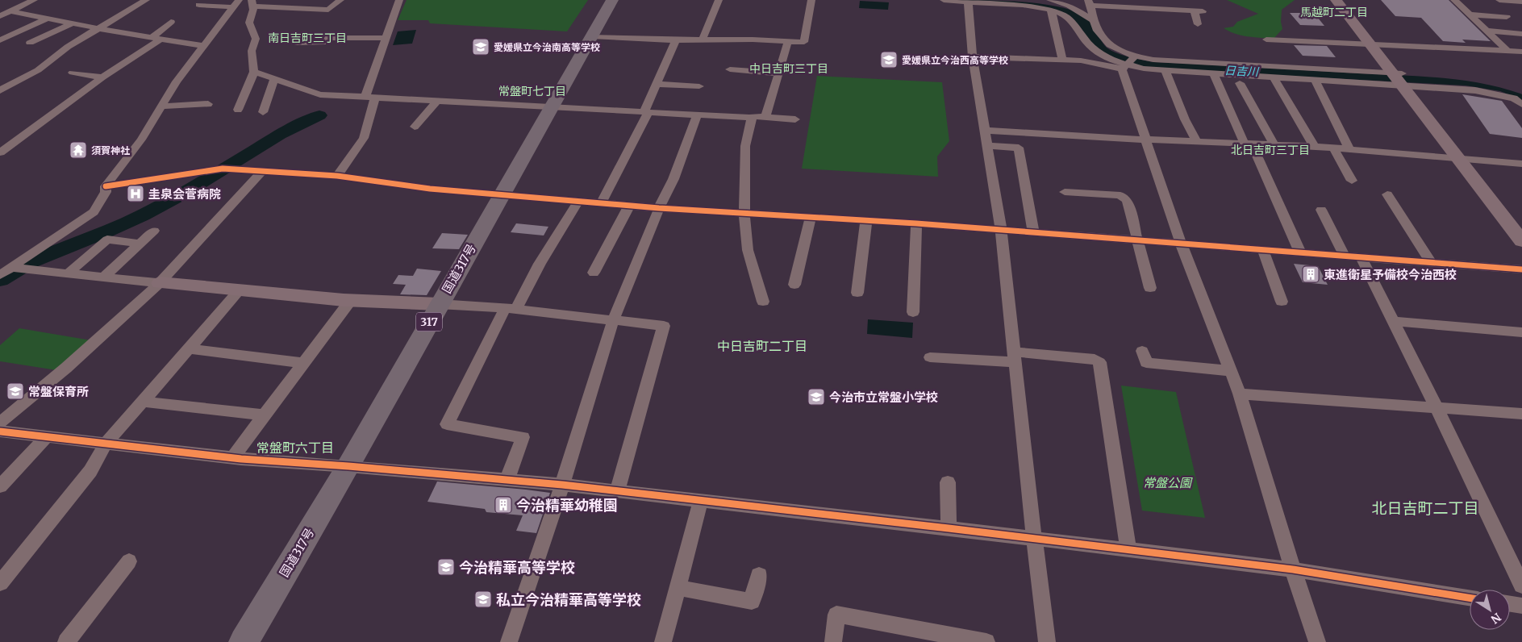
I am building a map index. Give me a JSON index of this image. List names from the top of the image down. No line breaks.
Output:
{"streets":{"highway":["国道317号","317"]},"districts":["馬越町二丁目","南日吉町三丁目","中日吉町三丁目","常盤町七丁目","北日吉町三丁目","中日吉町二丁目","常盤町六丁目","北日吉町二丁目"],"water":["日吉川"],"parks":["常盤公園"],"places":{"school or university":["愛媛県立今治南高等学校","愛媛県立今治西高等学校","常盤保育所","今治市立常盤小学校","今治精華高等学校","私立今治精華高等学校"],"temple":["須賀神社"],"hospital":["圭泉会菅病院"],"building":["東進衛星予備校今治西校","今治精華幼稚園"]},"north":"bottom right"}
